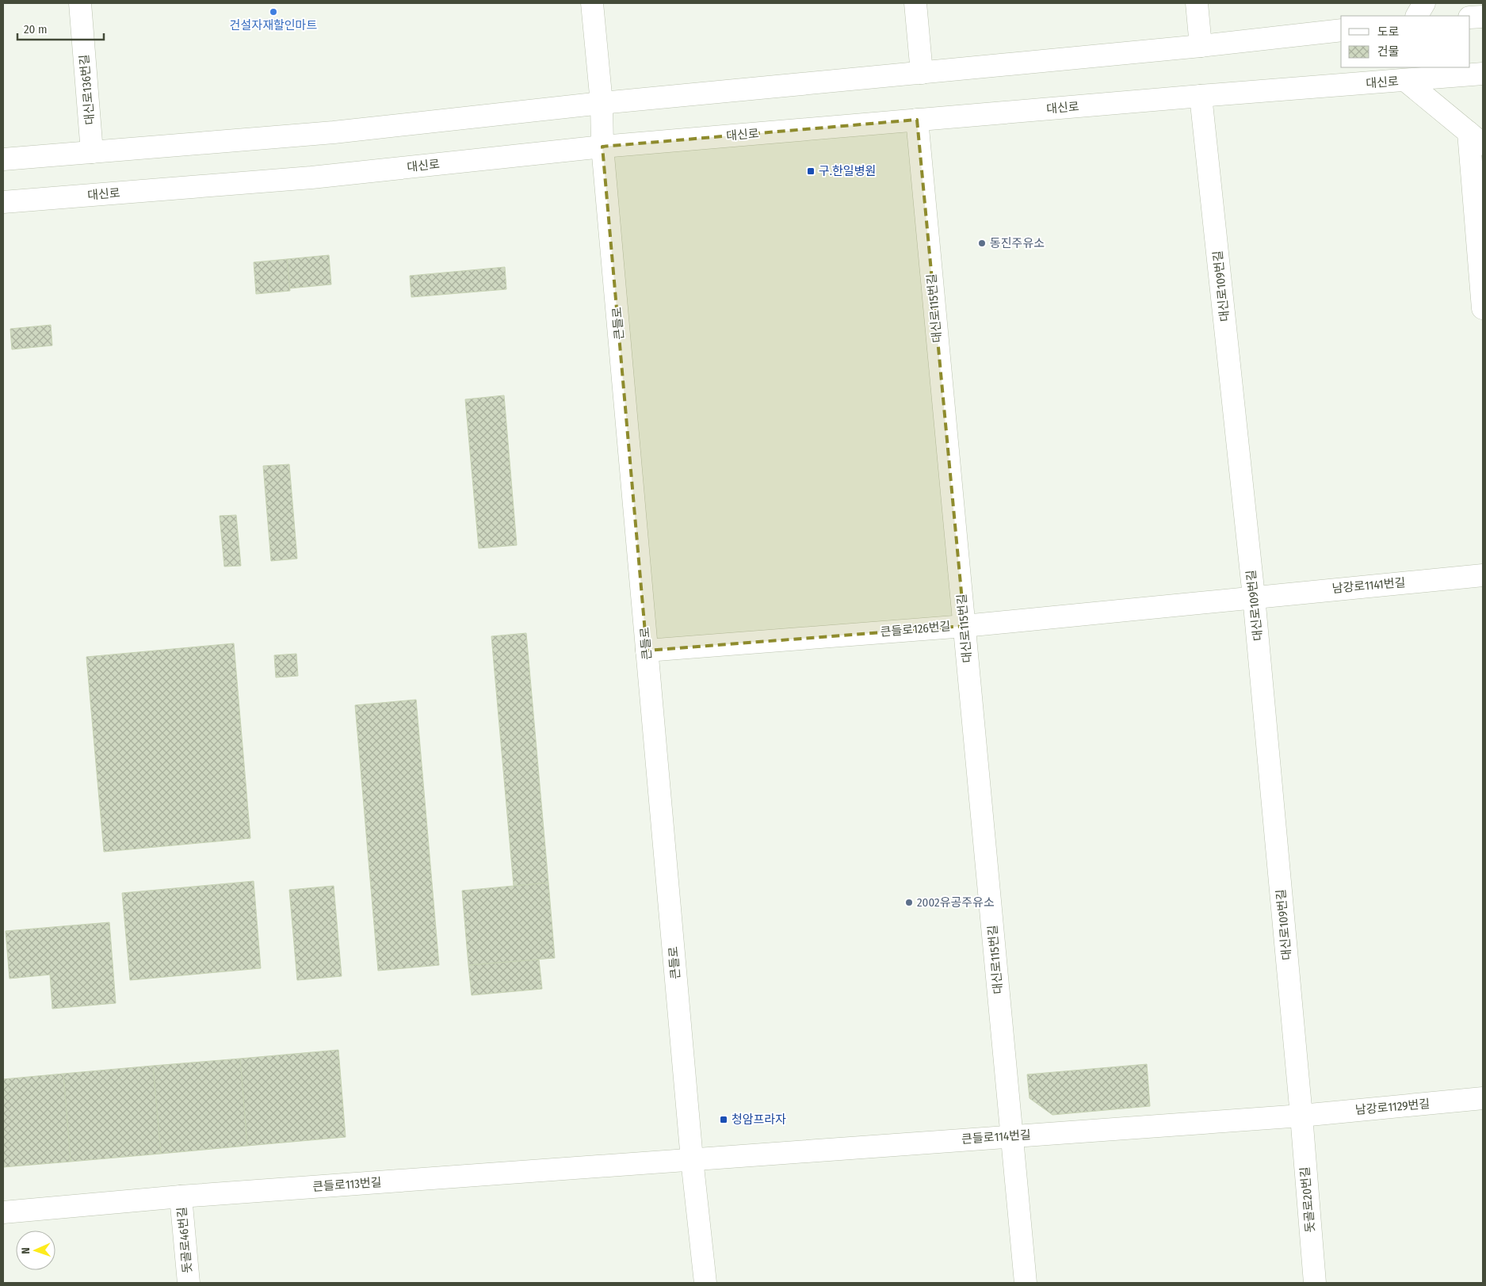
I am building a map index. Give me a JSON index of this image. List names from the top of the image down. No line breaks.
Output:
{"streets":{"street":["대신로","대신로136번길","대신로109번길","대신로115번길","큰들로","남강로1141번길","큰들로126번길","남강로1129번길","큰들로114번길","큰들로113번길","돗골로20번길","돗골로46번길"]},"crossings":[["대신로","대신로109번길"],["대신로","대신로115번길"],["대신로","큰들로"],["대신로109번길","남강로1141번길"],["대신로109번길","큰들로126번길"],["대신로109번길","남강로1129번길"],["대신로109번길","큰들로114번길"],["대신로109번길","돗골로20번길"],["대신로115번길","큰들로126번길"],["대신로115번길","큰들로114번길"],["큰들로","큰들로126번길"],["큰들로","큰들로114번길"],["큰들로","큰들로113번길"],["남강로1141번길","큰들로126번길"],["남강로1129번길","큰들로114번길"],["남강로1129번길","돗골로20번길"],["큰들로114번길","큰들로113번길"],["큰들로114번길","돗골로20번길"],["큰들로113번길","돗골로46번길"]],"places":{"other":["건설자재할인마트","동진주유소","2002유공주유소"],"transit":["구.한일병원","청암프라자"]},"legend":["도로","건물"],"scale_bar":"20 m","north":"left"}
